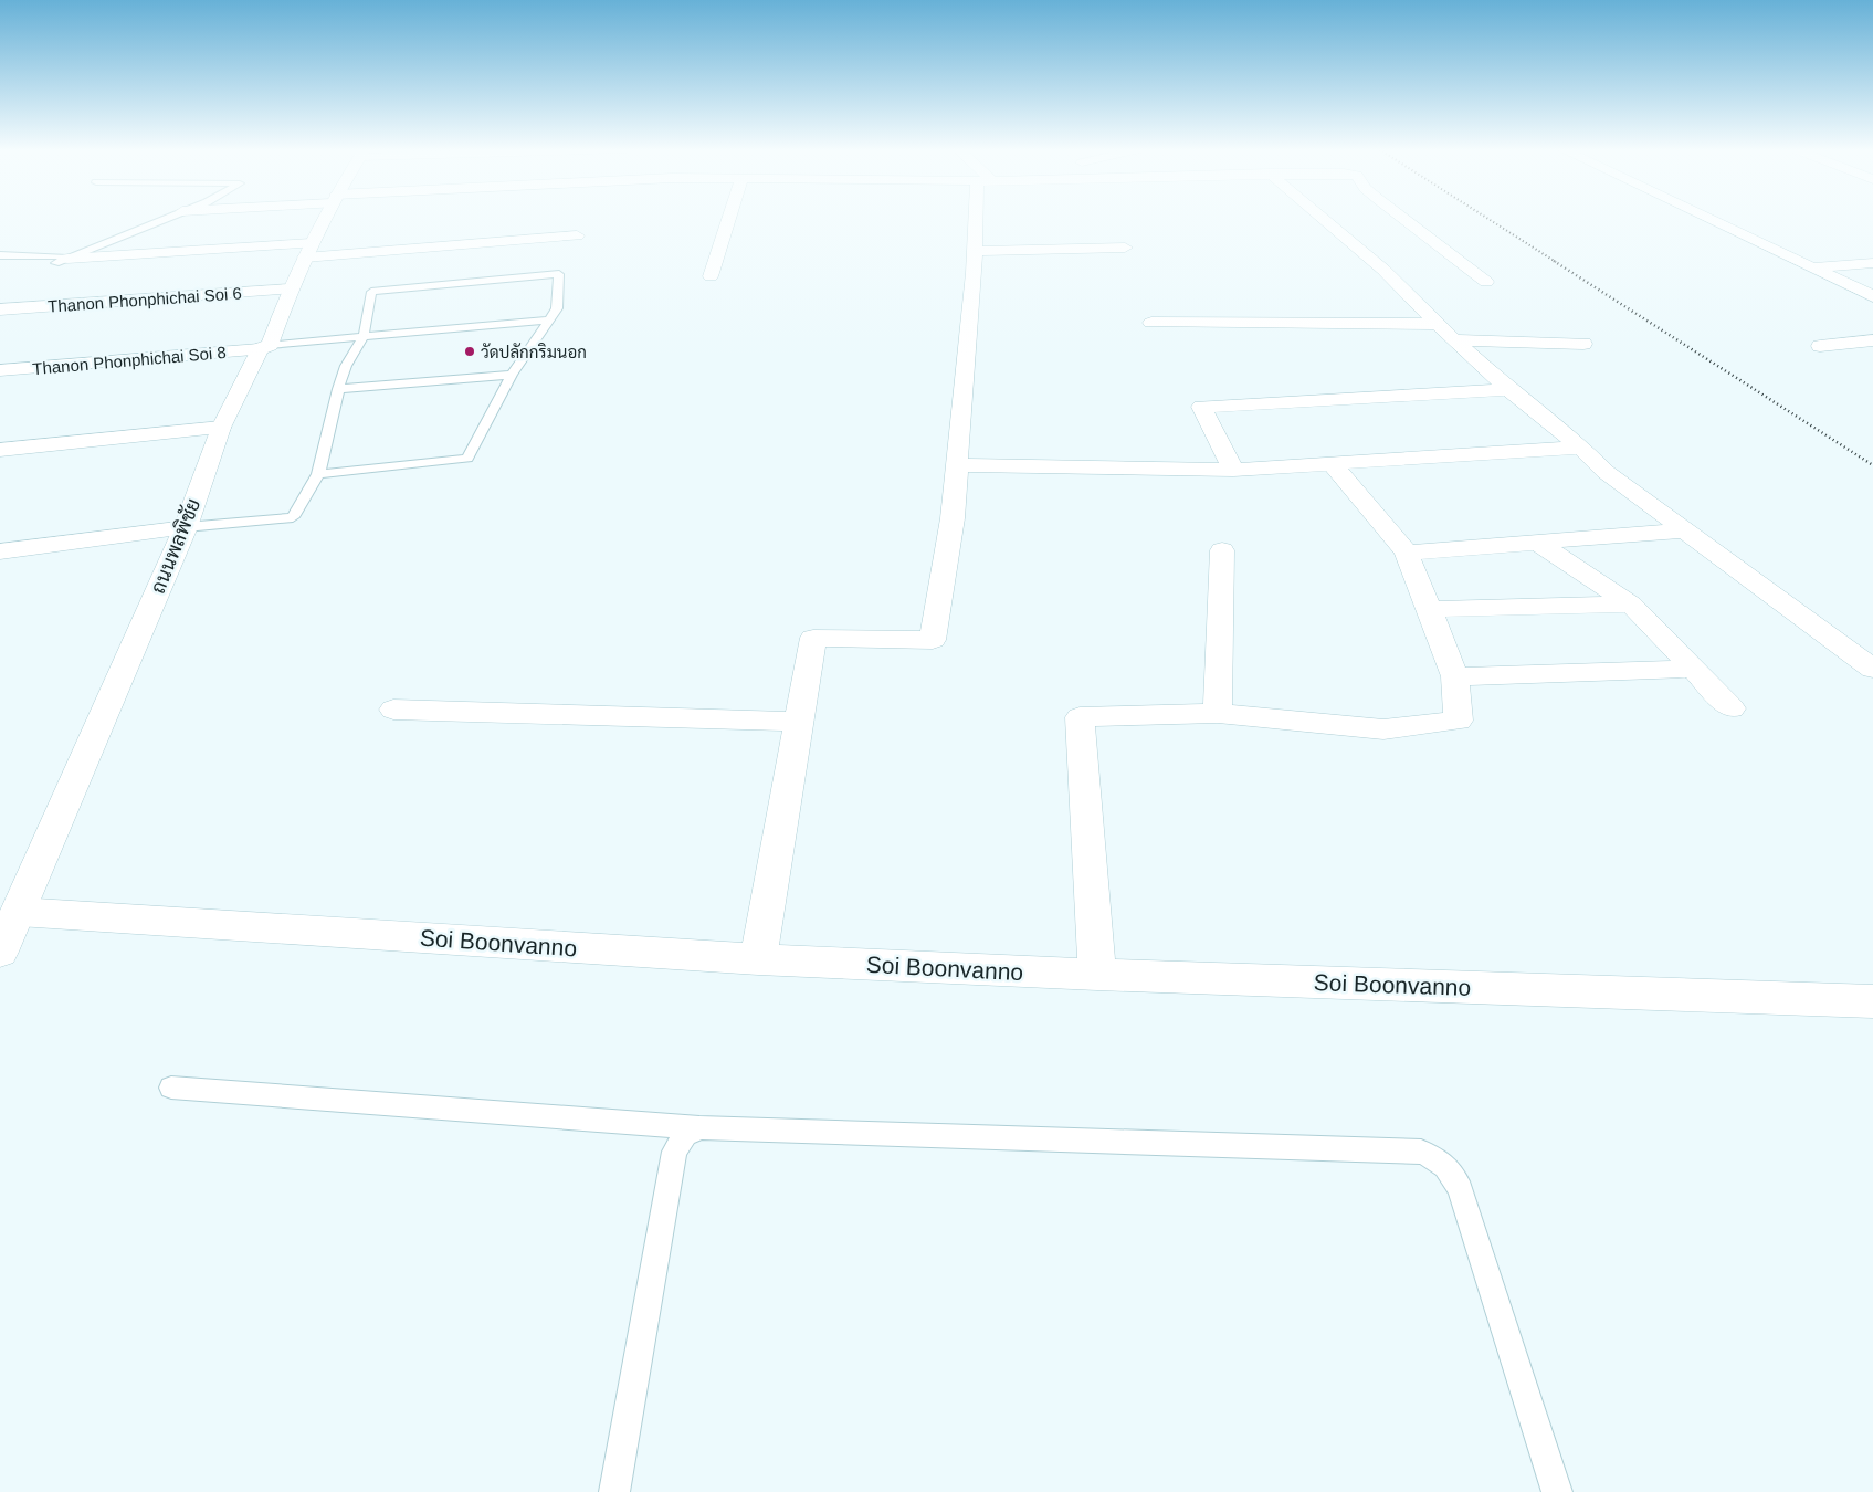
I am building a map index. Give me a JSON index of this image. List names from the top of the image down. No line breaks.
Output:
{"streets":{"street":["Thanon Phonphichai Soi 6","Thanon Phonphichai Soi 8","ถนนพลพิชัย","Soi Boonvanno"]},"crossings":[["Thanon Phonphichai Soi 6","ถนนพลพิชัย"],["Thanon Phonphichai Soi 8","ถนนพลพิชัย"],["ถนนพลพิชัย","Soi Boonvanno"]],"places":["วัดปลักกริมนอก"]}
